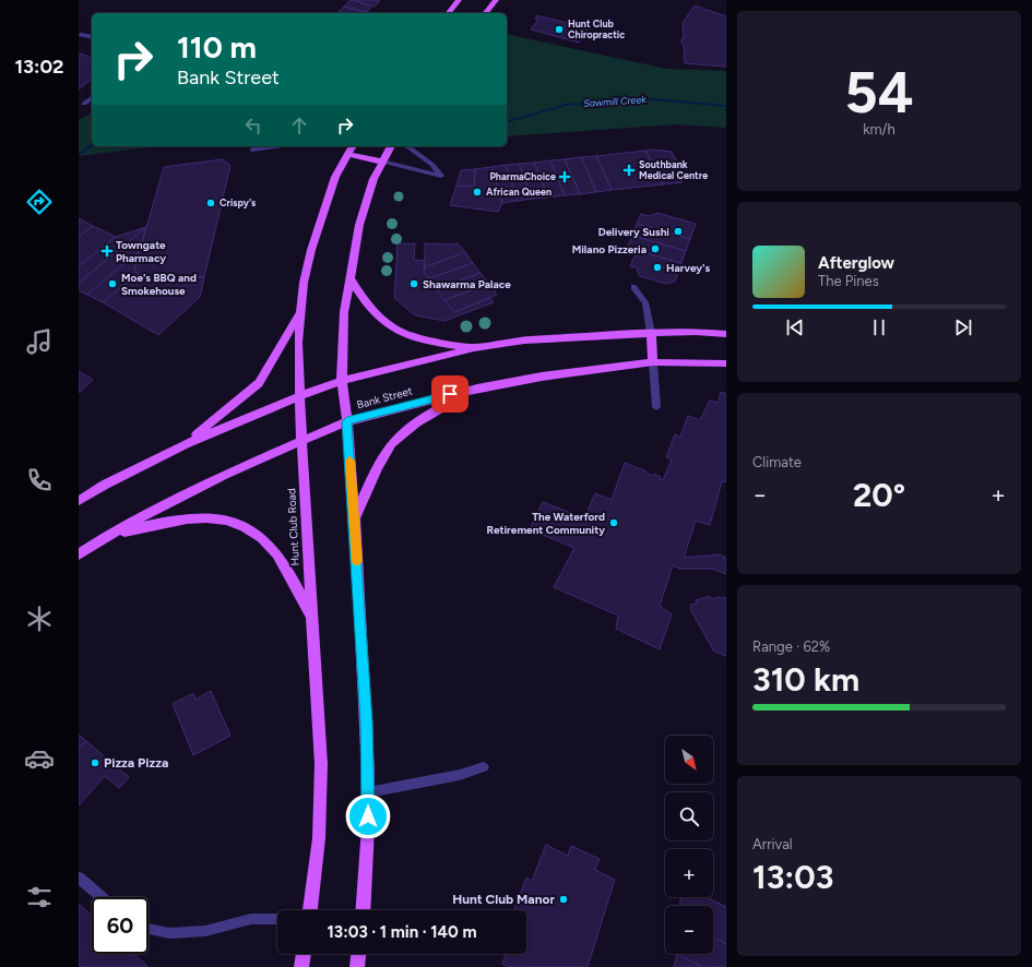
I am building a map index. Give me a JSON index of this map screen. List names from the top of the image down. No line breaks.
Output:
{"streets":{"main road":["Bank Street","Hunt Club Road"]},"crossings":[["Bank Street","Hunt Club Road"]],"water":["Sawmill Creek"],"places":{"other":["Hunt Club Chiropractic","African Queen","Crispy's","Delivery Sushi","Milano Pizzeria","Harvey's","Moe's BBQ and Smokehouse","Shawarma Palace","The Waterford Retirement Community","Pizza Pizza","Hunt Club Manor"],"health":["Southbank Medical Centre","PharmaChoice","Towngate Pharmacy"]},"north":"bottom right","page":{"tabs":"13:02","tile":[["54","km/h"],"Climate",["Range · 62%","310 km"],["Arrival","13:03"]],"turn":["110 m","Bank Street"],"song":["Afterglow","The Pines"],"heat":["−","20°","+"],"map_buttons":["+","−"],"limit":"60","trip":"13:03 · 1 min · 140 m"}}
